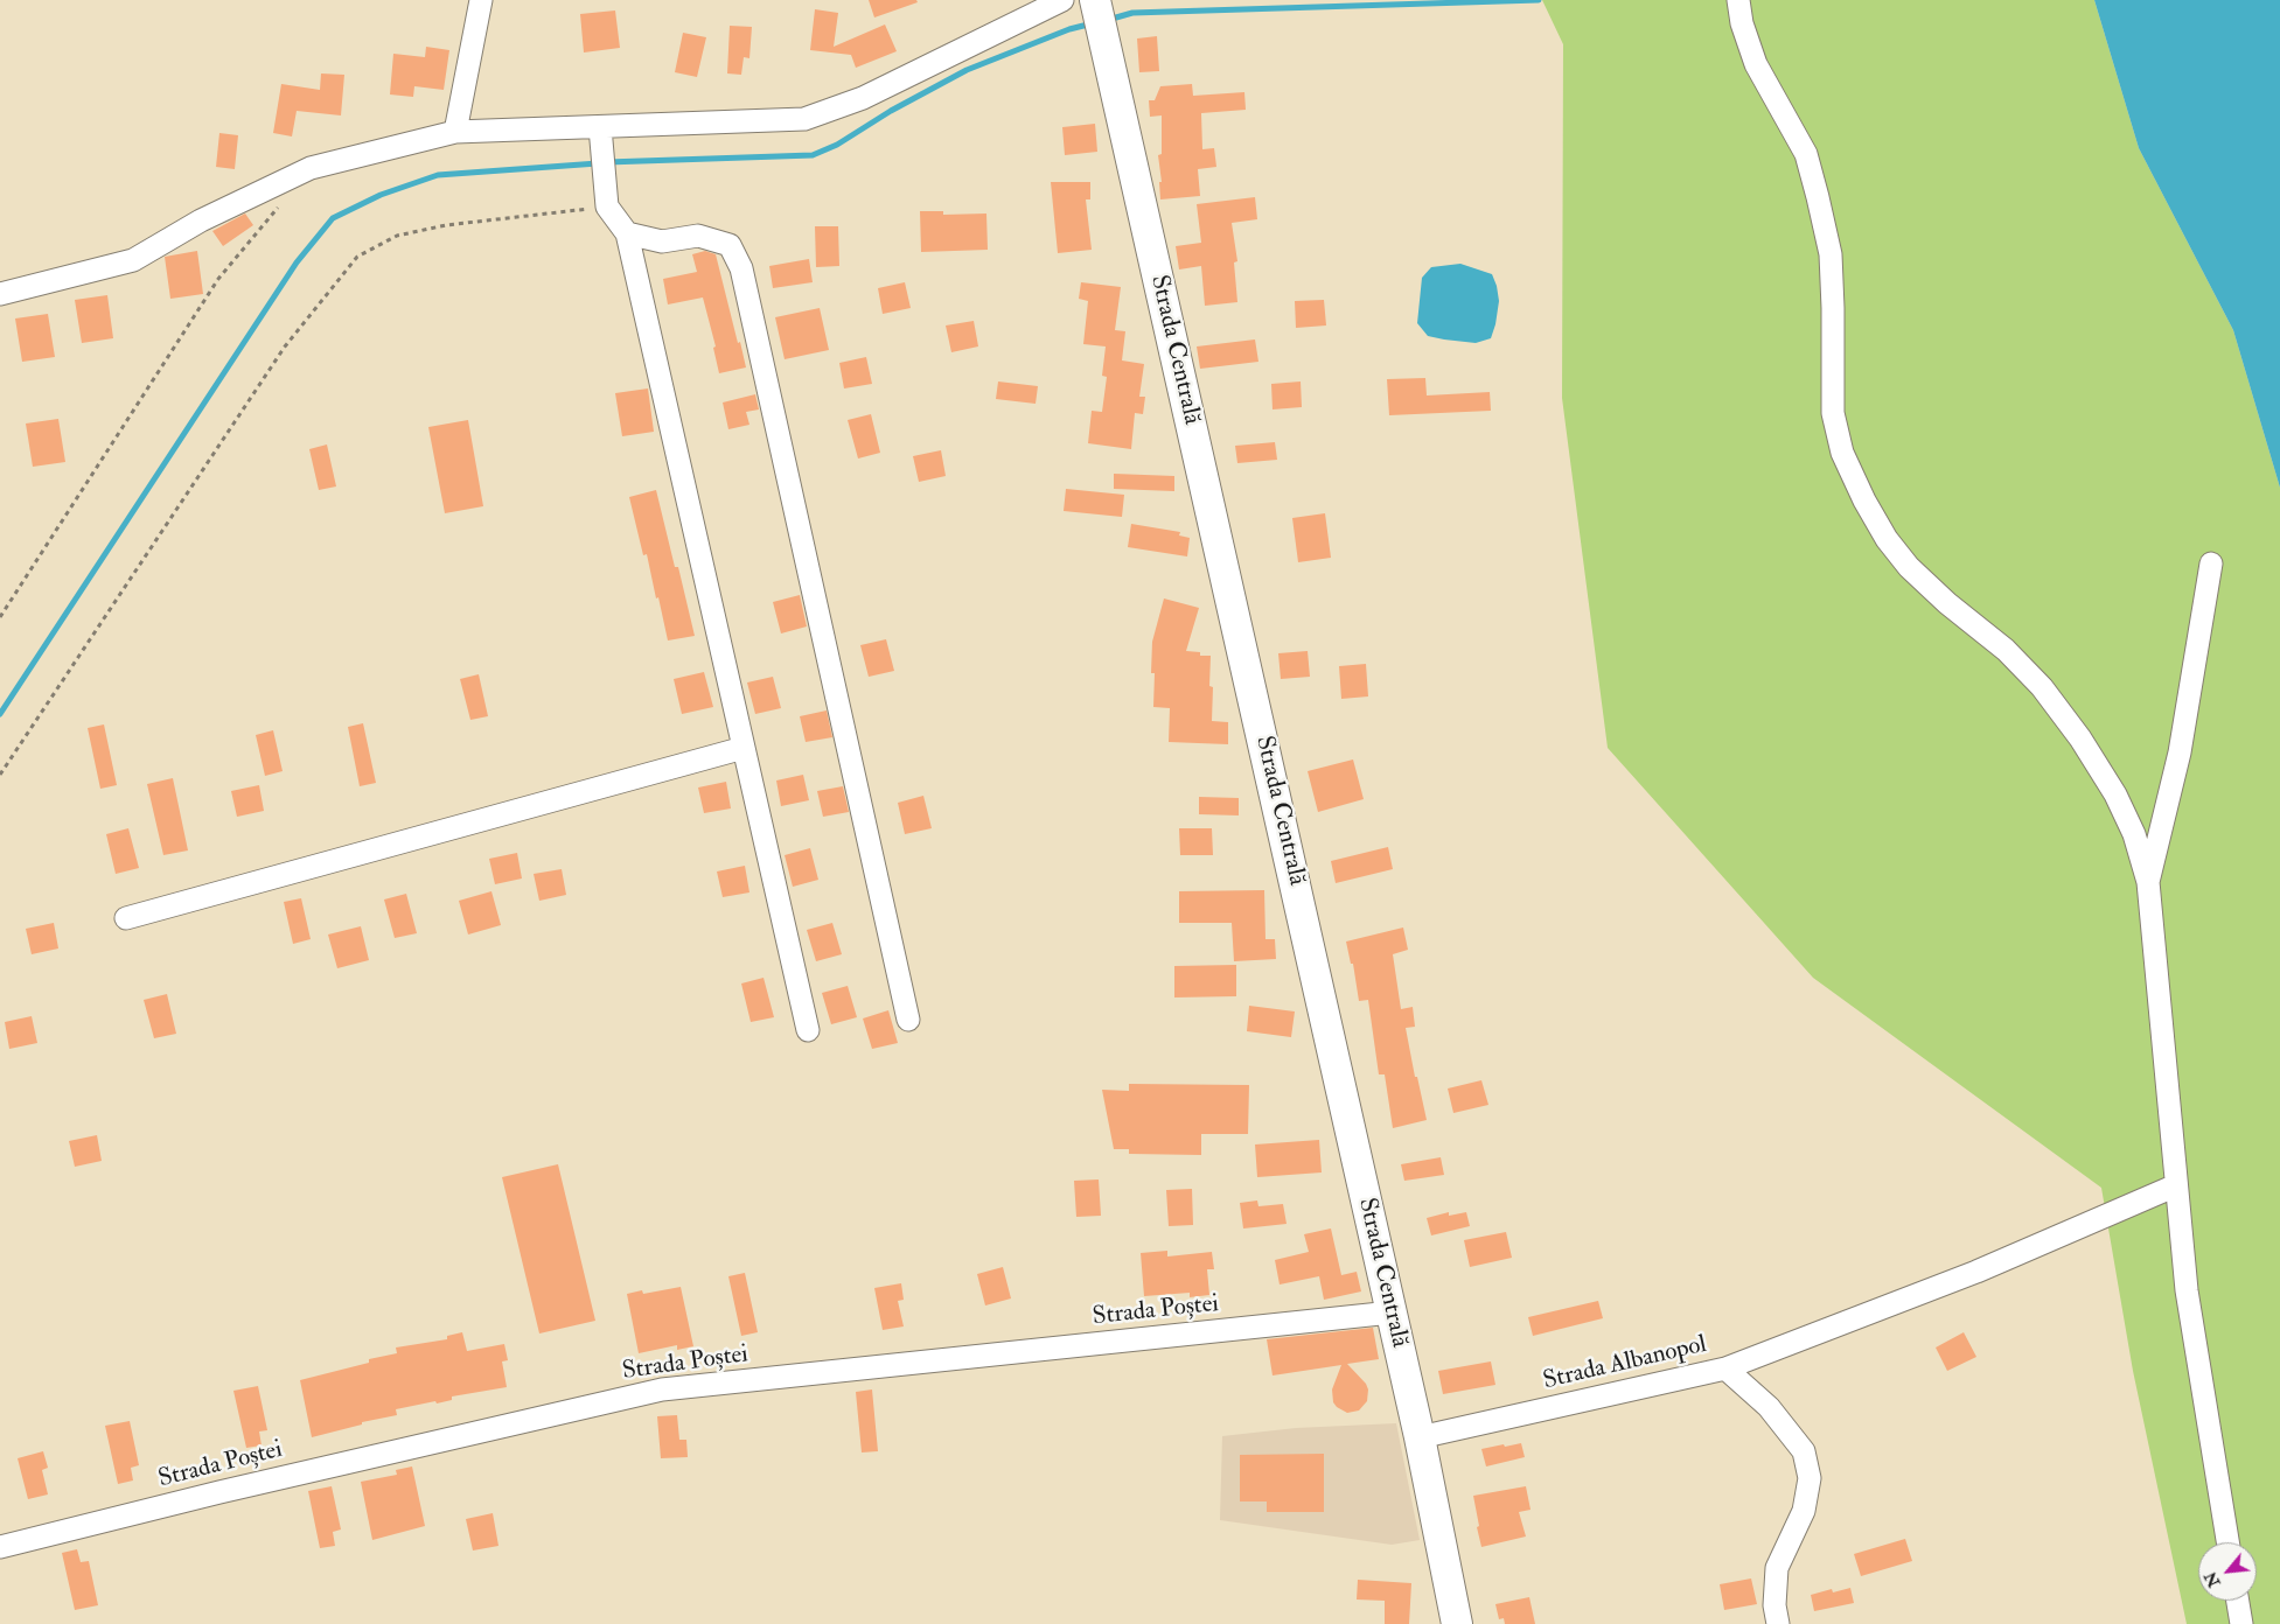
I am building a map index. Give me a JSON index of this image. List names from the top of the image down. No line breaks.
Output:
{"streets":{"main road":["Strada Centrală"],"street":["Strada Poștei","Strada Albanopol"]},"crossings":[["Strada Centrală","Strada Poștei"],["Strada Centrală","Strada Albanopol"]],"north":"bottom left"}
